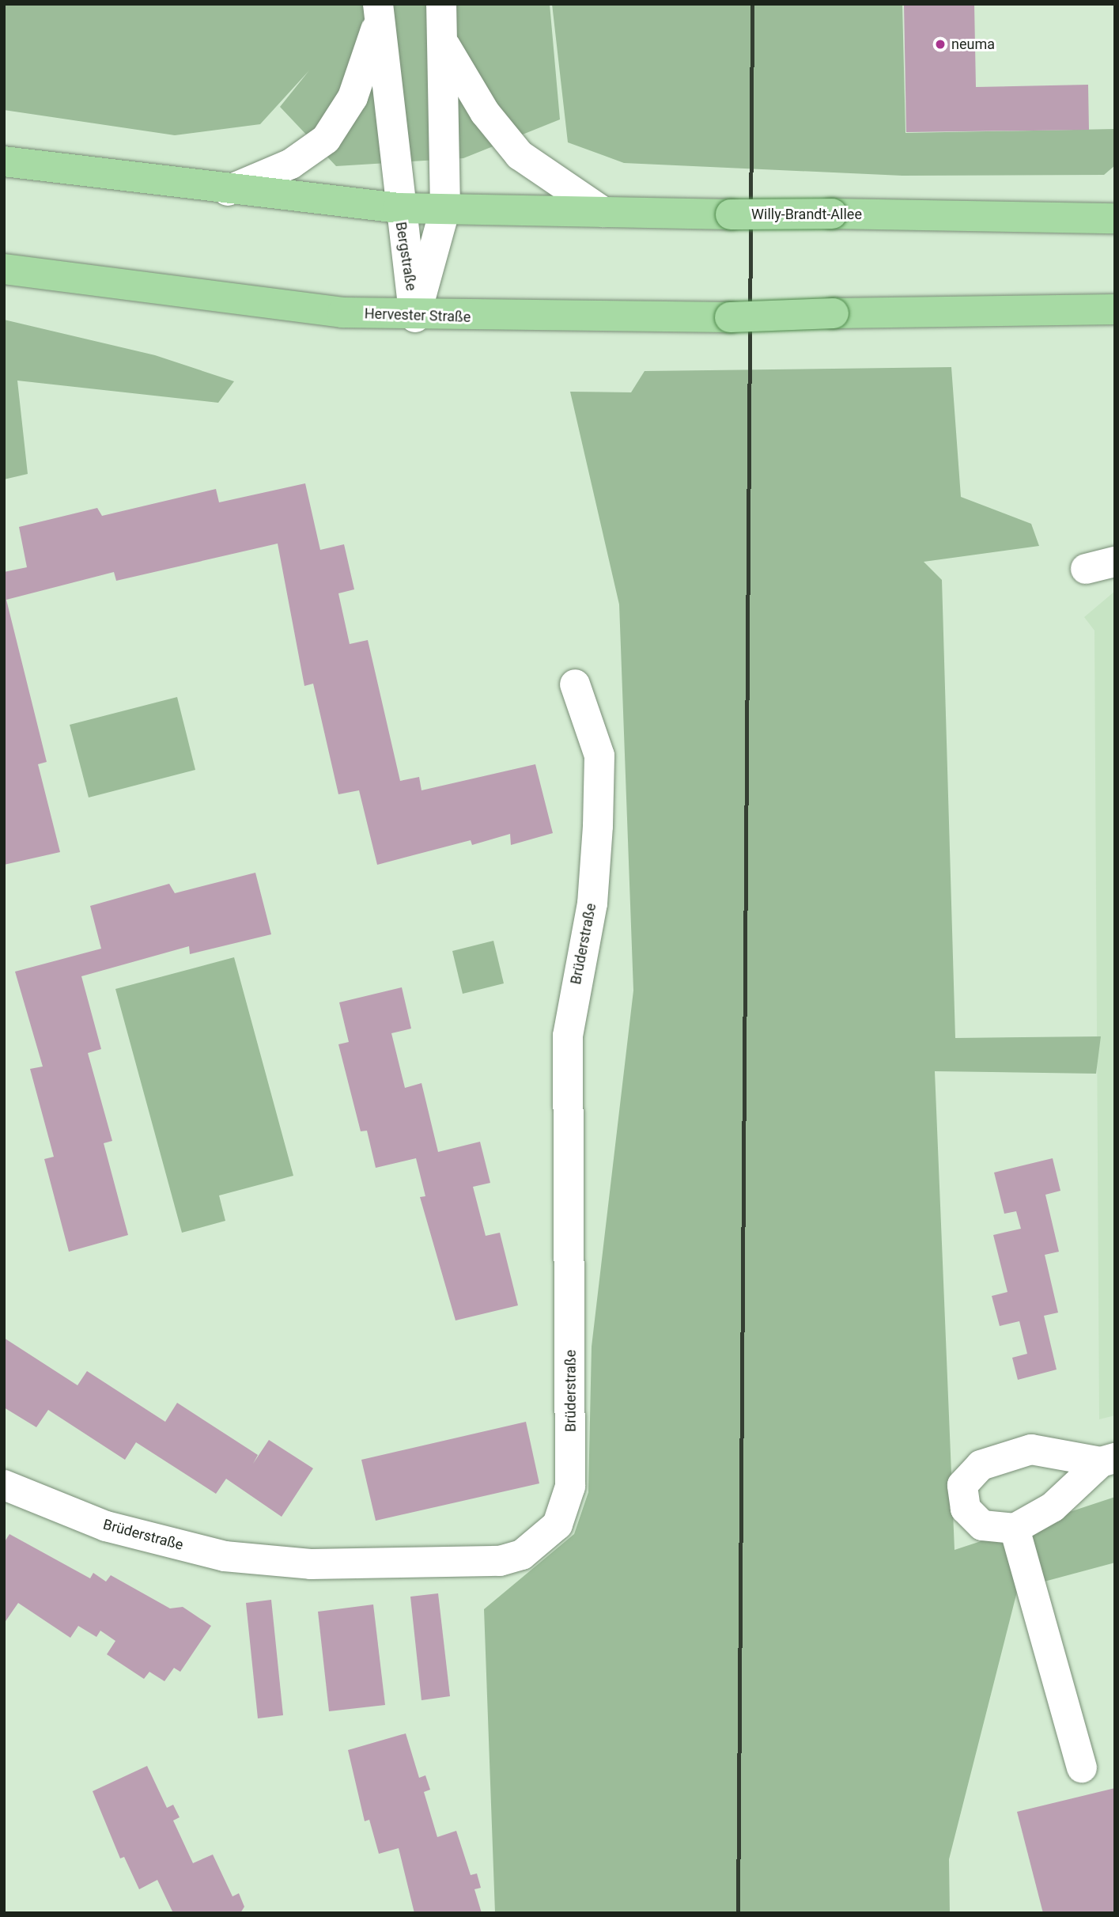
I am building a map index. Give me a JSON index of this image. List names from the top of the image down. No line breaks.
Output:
{"streets":{"main road":["Willy-Brandt-Allee","Hervester Straße"],"street":["Bergstraße","Brüderstraße"]},"crossings":[["Willy-Brandt-Allee","Bergstraße"],["Bergstraße","Hervester Straße"]],"places":["neuma"]}
